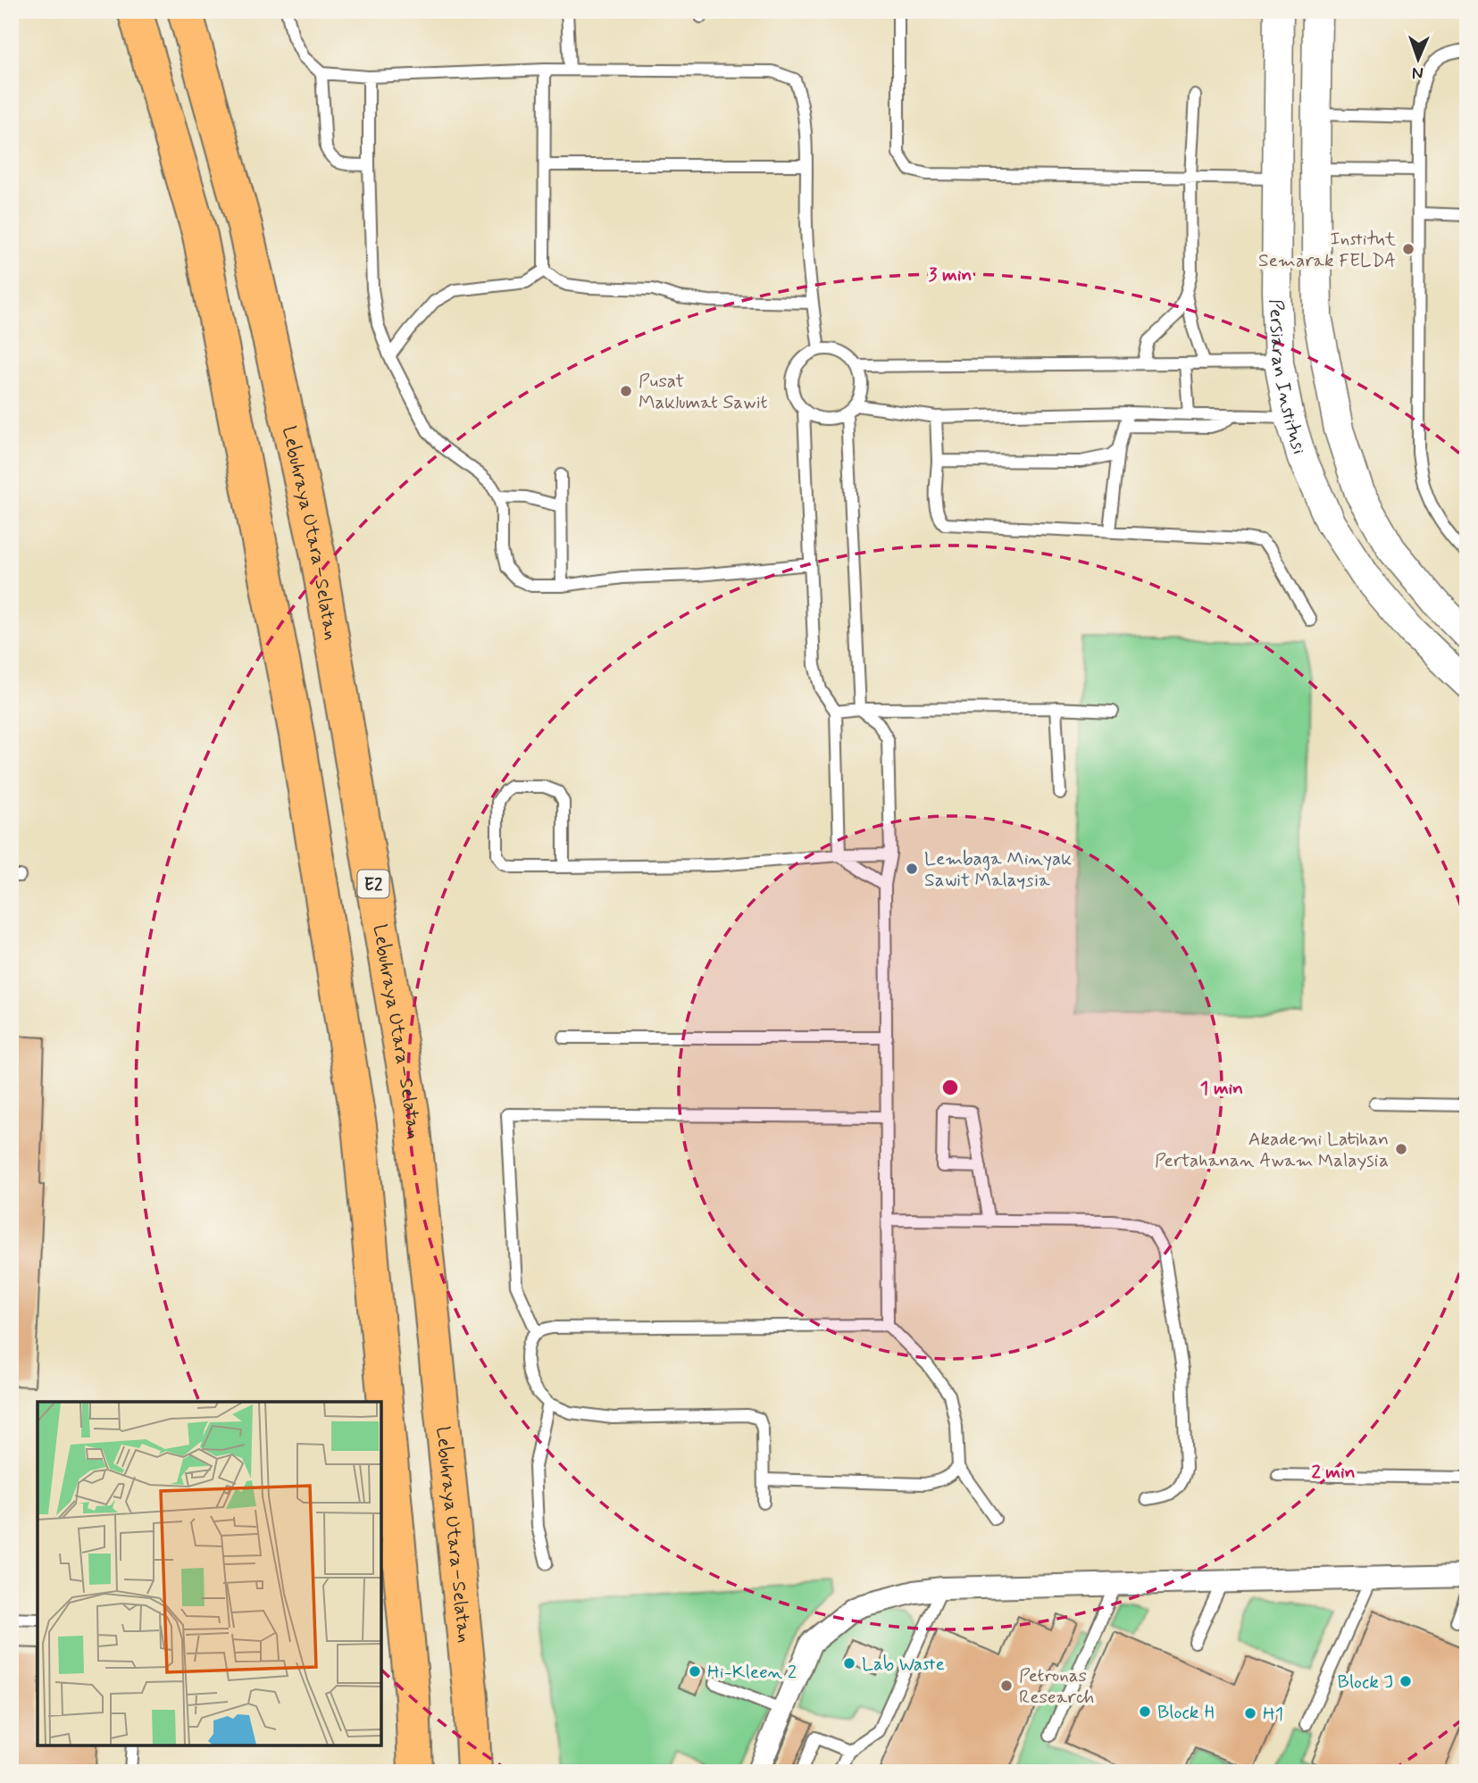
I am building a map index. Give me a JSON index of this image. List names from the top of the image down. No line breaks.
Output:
{"streets":{"highway":["Lebuhraya Utara–Selatan","E2"],"street":["Persiaran Institusi"]},"places":["Institut Semarak FELDA","Pusat Maklumat Sawit","Lembaga Minyak Sawit Malaysia","Akademi Latihan Pertahanan Awam Malaysia","Lab Waste","Hi-Kleen 2","Block J","Petronas Research","Block H","H1"],"north":"bottom","rings":["3 min","1 min","2 min"]}
